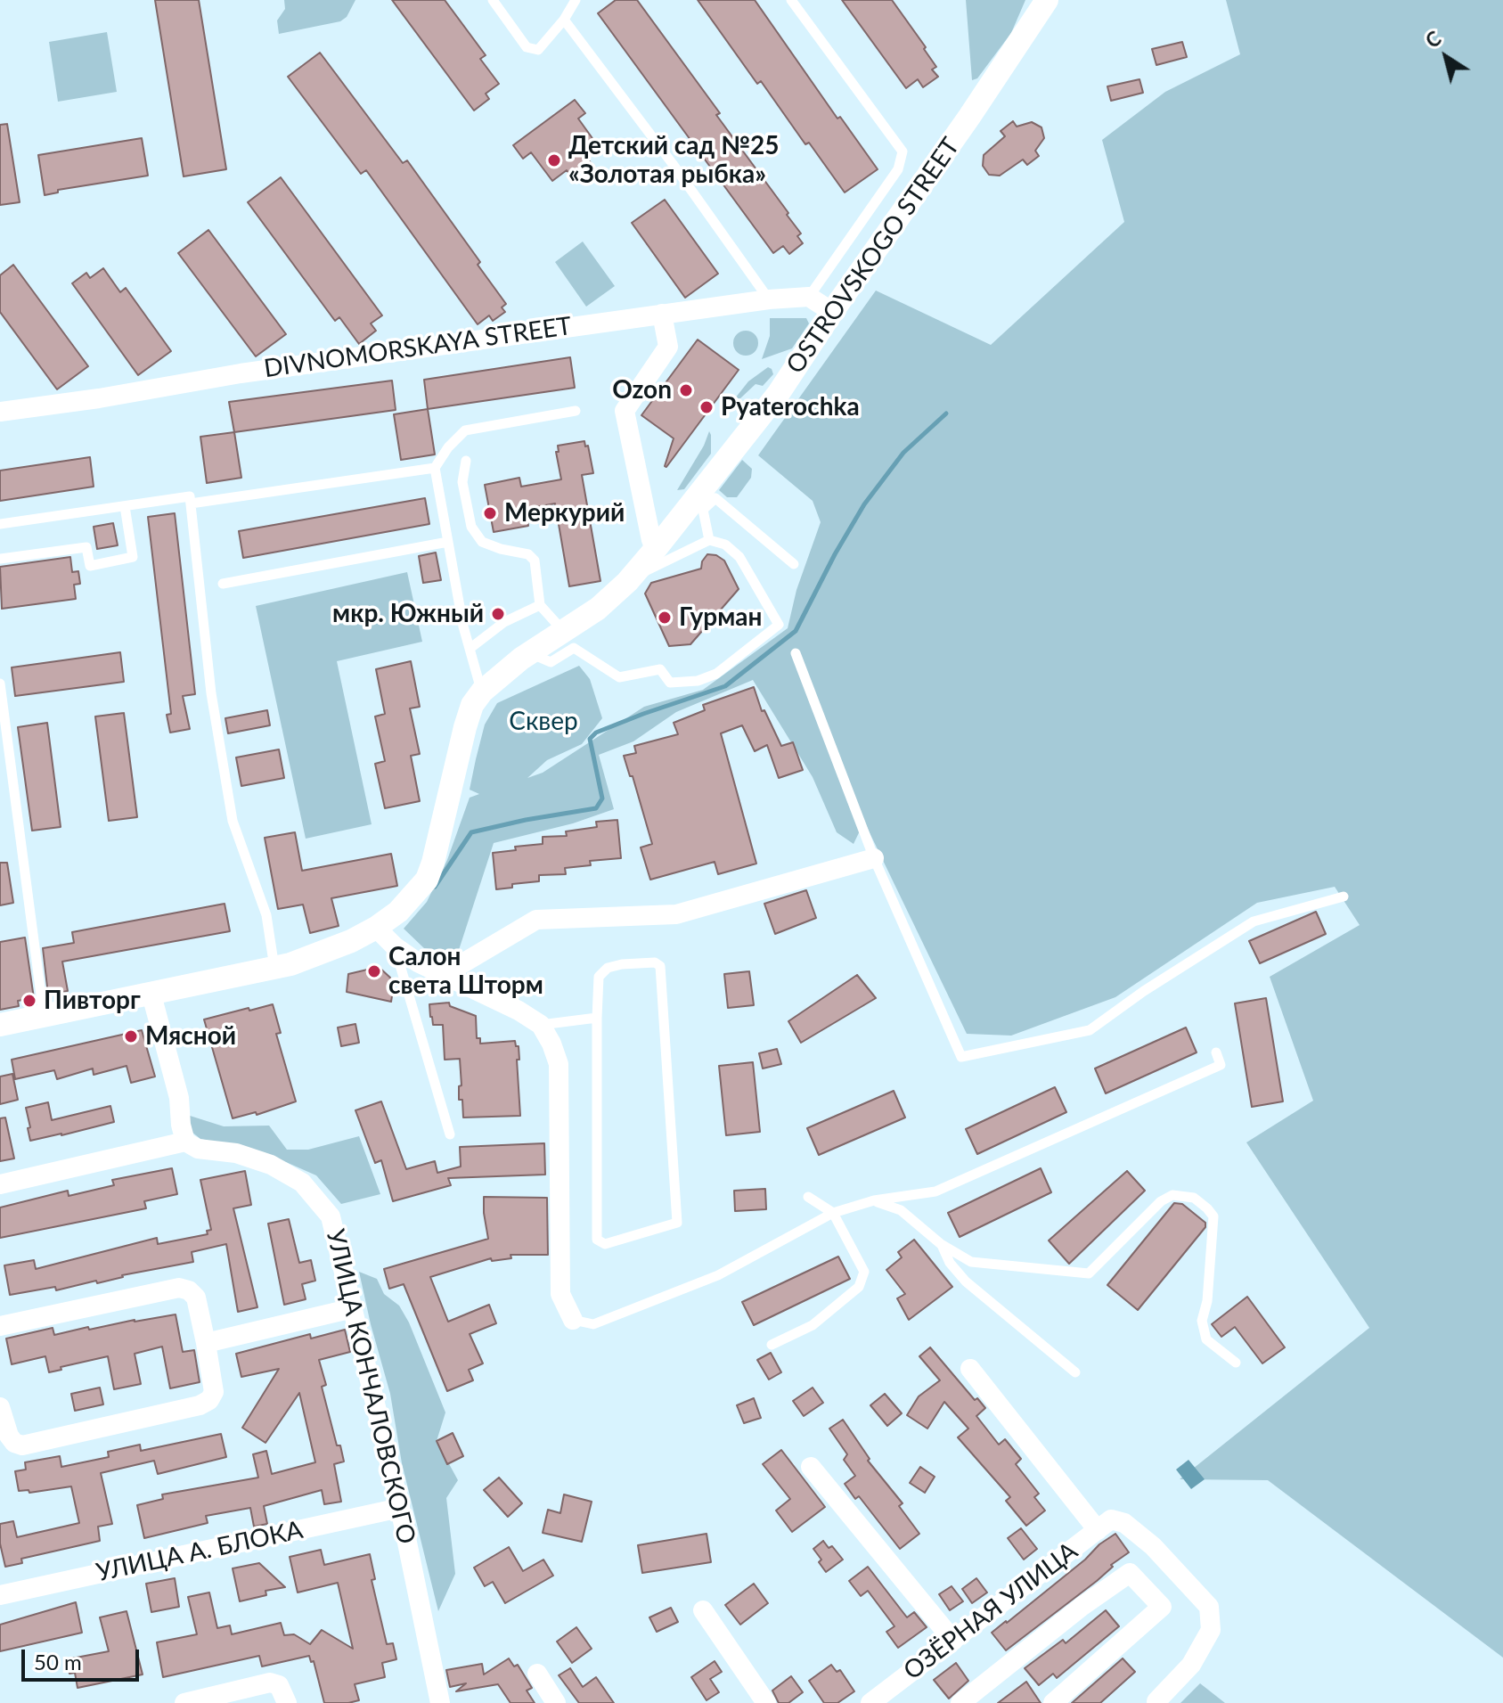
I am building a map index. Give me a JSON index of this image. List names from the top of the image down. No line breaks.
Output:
{"streets":{"street":["OSTROVSKOGO STREET","DIVNOMORSKAYA STREET","УЛИЦА КОНЧАЛОВСКОГО","УЛИЦА А. БЛОКА","ОЗЁРНАЯ УЛИЦА"]},"crossings":[["УЛИЦА КОНЧАЛОВСКОГО","УЛИЦА А. БЛОКА"]],"parks":["Сквер"],"places":["Детский сад №25 «Золотая рыбка»","Ozon","Pyaterochka","Меркурий","мкр. Южный","Гурман","Салон света Шторм","Пивторг","Мясной"],"scale_bar":"50 m","north":"top left"}
